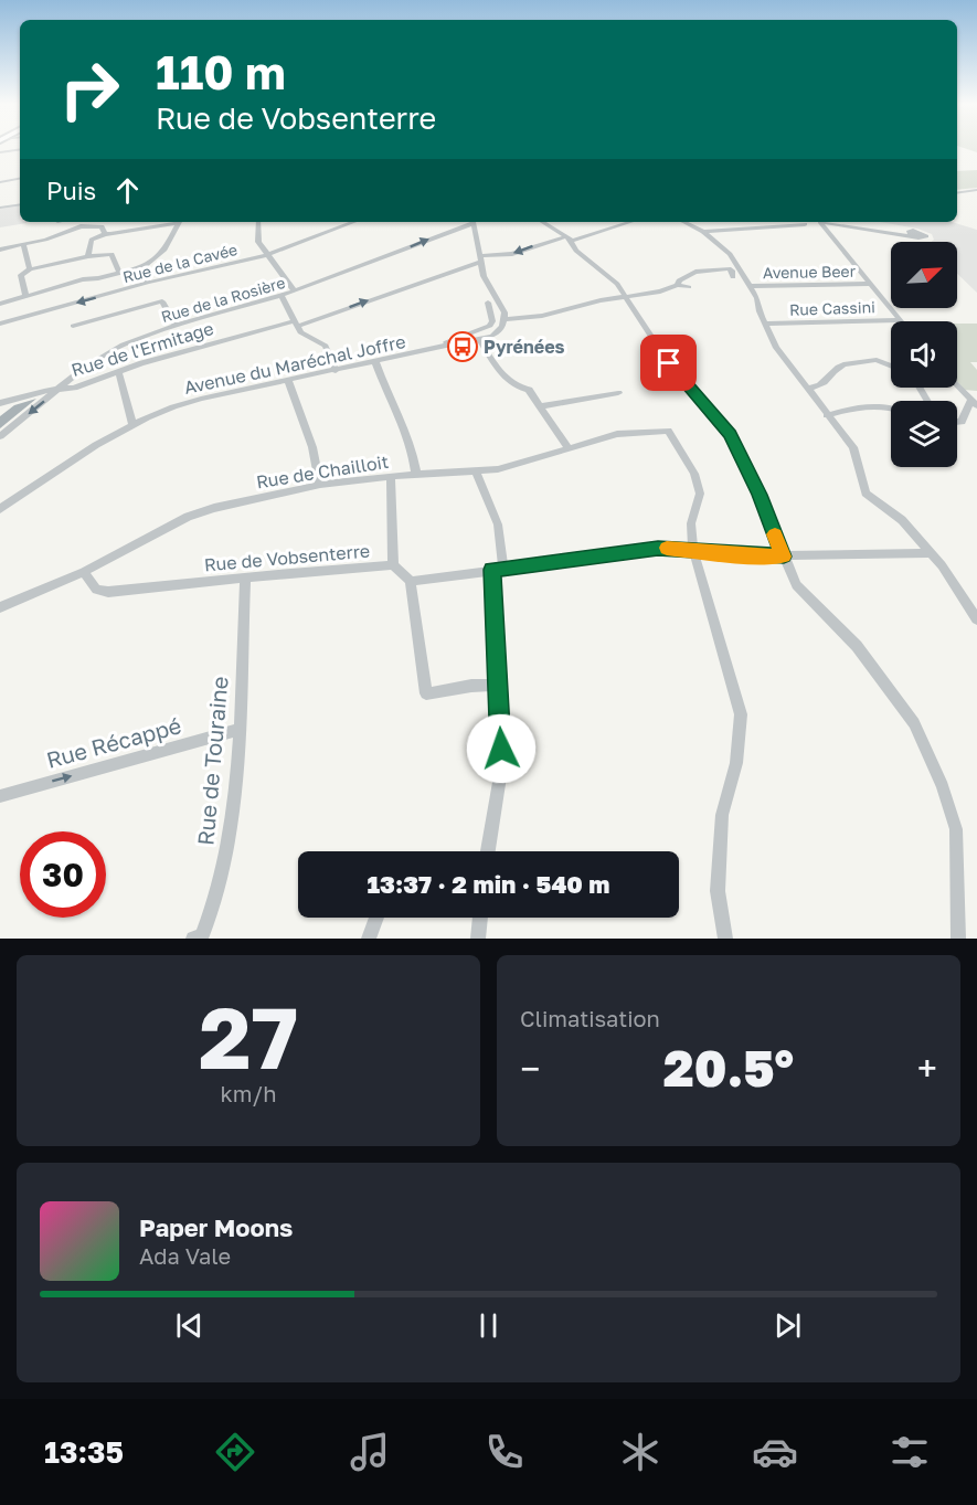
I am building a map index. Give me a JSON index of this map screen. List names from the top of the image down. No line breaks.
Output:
{"streets":{"street":["Rue de la Cavée","Avenue Beer","Rue de la Rosière","Rue Cassini","Rue de l'Ermitage","Avenue du Maréchal Joffre","Rue de Chailloit","Rue de Vobsenterre","Rue Récappé","Rue de Touraine"]},"crossings":[["Rue de la Rosière","Rue de l'Ermitage"],["Rue de Chailloit","Rue de Vobsenterre"],["Rue de Vobsenterre","Rue de Touraine"],["Rue Récappé","Rue de Touraine"]],"one_way":["Rue Récappé"],"places":{"bus stop":["Pyrénées"]},"north":"top right","page":{"turn":["110 m","Rue de Vobsenterre"],"then":"Puis","limit":"30","trip":"13:37 · 2 min · 540 m","tile":[["27","km/h"],"Climatisation"],"heat":["−","20.5°","+"],"song":["Paper Moons","Ada Vale"],"tabs":"13:35"}}
